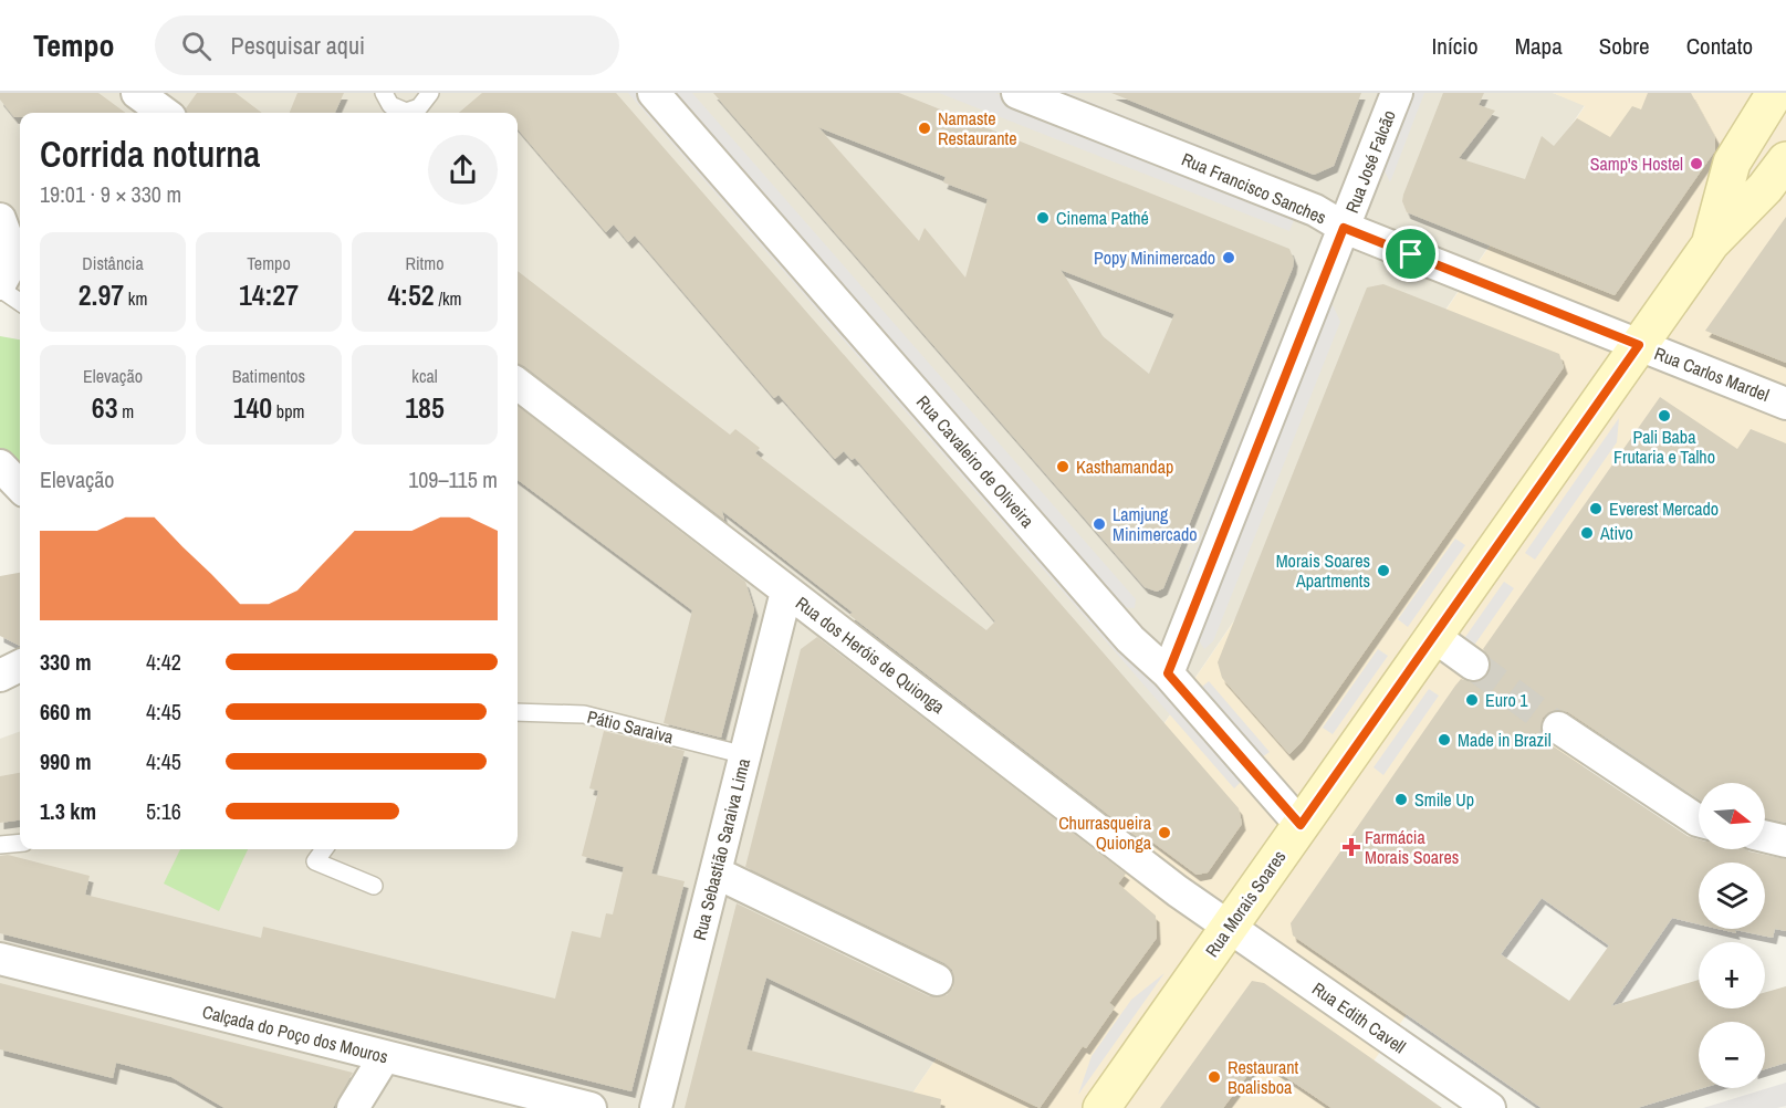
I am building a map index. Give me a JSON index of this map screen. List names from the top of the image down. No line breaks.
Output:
{"streets":{"main road":["Rua Morais Soares"],"street":["Rua José Falcão","Rua Francisco Sanches","Rua Carlos Mardel","Rua Cavaleiro de Oliveira","Rua dos Heróis de Quionga","Rua Sebastião Saraiva Lima","Rua Edith Cavell","Calçada do Poço dos Mouros"],"lane":["Pátio Saraiva"]},"crossings":[["Rua José Falcão","Rua Francisco Sanches"],["Rua José Falcão","Rua Cavaleiro de Oliveira"],["Rua Francisco Sanches","Rua Carlos Mardel"],["Rua Francisco Sanches","Rua Morais Soares"],["Rua Carlos Mardel","Rua Morais Soares"],["Rua Cavaleiro de Oliveira","Rua Morais Soares"],["Rua dos Heróis de Quionga","Rua Sebastião Saraiva Lima"],["Rua dos Heróis de Quionga","Rua Morais Soares"],["Rua dos Heróis de Quionga","Rua Edith Cavell"],["Pátio Saraiva","Rua Sebastião Saraiva Lima"],["Rua Morais Soares","Rua Edith Cavell"]],"places":{"other":["Namaste Restaurante","Samp's Hostel","Cinema Pathé","Popy Minimercado","Pali Baba Frutaria e Talho","Kasthamandap","Everest Mercado","Lamjung Minimercado","Ativo","Morais Soares Apartments","Euro 1","Made in Brazil","Smile Up","Churrasqueira Quionga","Restaurant Boalisboa"],"health":["Farmácia Morais Soares"]},"north":"right","page":{"header":"Tempo","search":"Pesquisar aqui","nav":["Início","Mapa","Sobre","Contato"],"heading":["Corrida noturna","19:01 · 9 × 330 m"],"stats":[["Distância","2.97 km"],["Tempo","14:27"],["Ritmo","4:52 /km"],["Elevação","63 m"],["Batimentos","140 bpm"],["kcal","185"]],"chart":["Elevação","109–115 m"],"list":[{"name":"330 m","note":"4:42"},{"name":"660 m","note":"4:45"},{"name":"990 m","note":"4:45"},{"name":"1.3 km","note":"5:16"}],"map_buttons":["+","−"]}}
